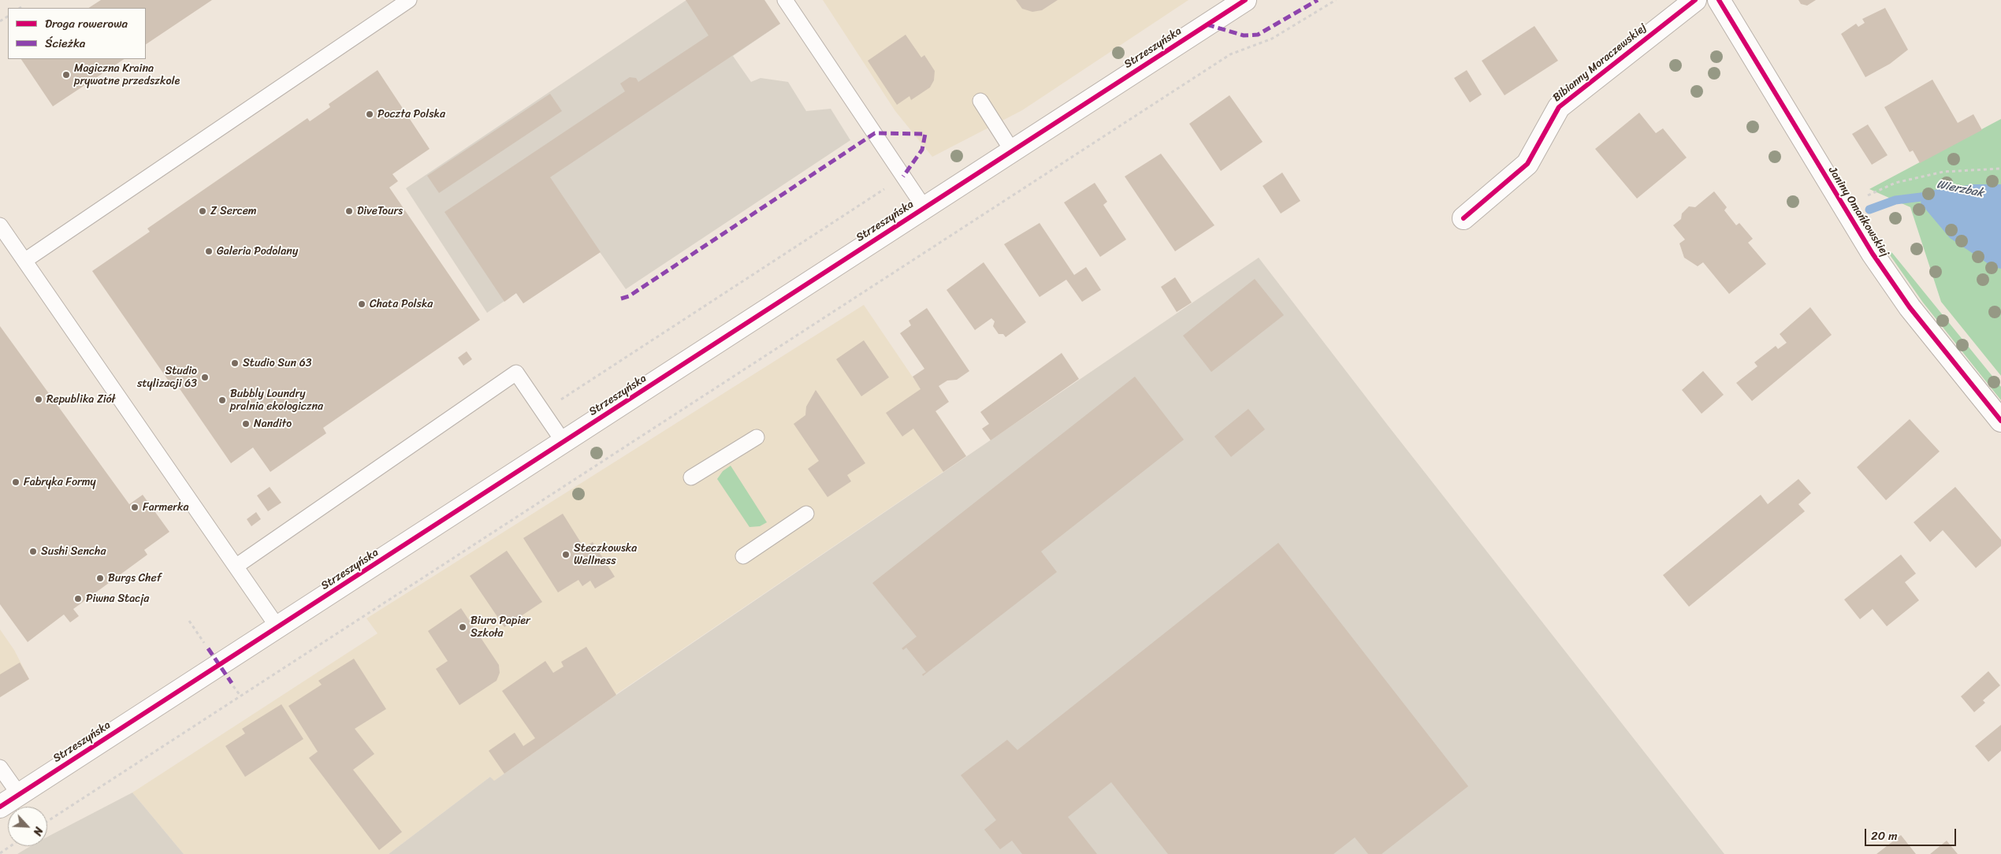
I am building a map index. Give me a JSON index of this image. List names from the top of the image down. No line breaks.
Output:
{"streets":{"street":["Strzeszyńska","Bibianny Moraczewskiej","Janiny Omańkowskiej"]},"water":["Wierzbak"],"places":["Magiczna Kraina prywatne przedszkole","Poczta Polska","Z Sercem","DiveTours","Galeria Podolany","Chata Polska","Studio Sun 63","Studio stylizacji 63","Republika Ziół","Bubbly Loundry pralnia ekologiczna","Nandito","Fabryka Formy","Farmerka","Sushi Sencha","Steczkowska Wellness","Burgs Chef","Piwna Stacja","Biuro Papier Szkoła"],"legend":["Droga rowerowa","Ścieżka"],"scale_bar":"20 m","north":"bottom right"}
